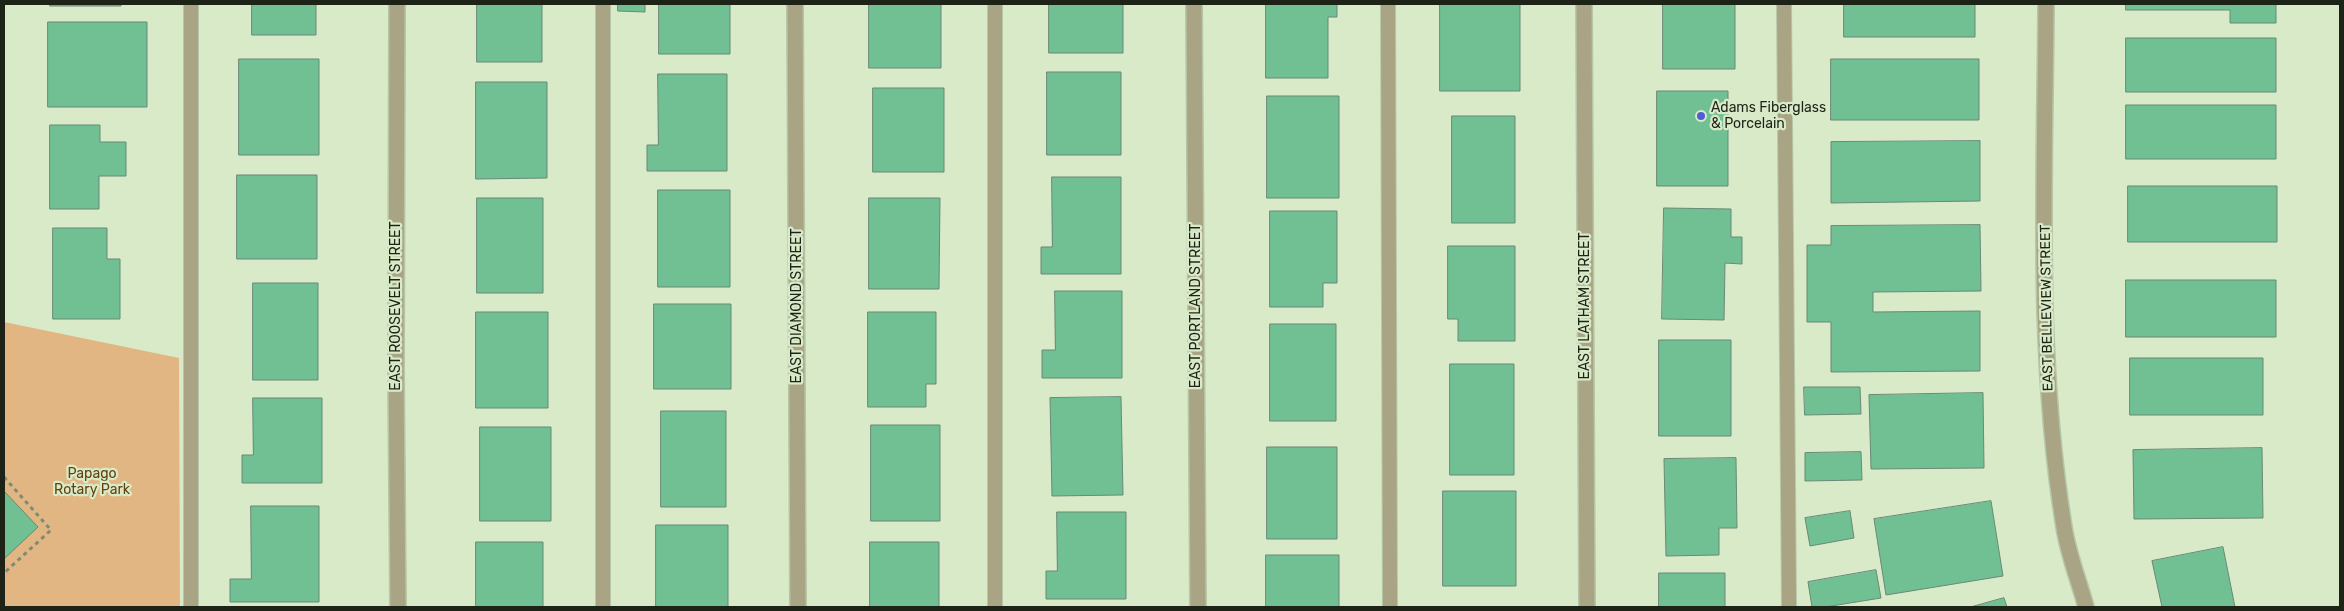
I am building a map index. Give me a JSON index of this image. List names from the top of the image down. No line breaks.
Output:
{"streets":{"street":["EAST ROOSEVELT STREET","EAST DIAMOND STREET","EAST PORTLAND STREET","EAST LATHAM STREET","EAST BELLEVIEW STREET"]},"parks":["Papago Rotary Park"],"places":["Adams Fiberglass & Porcelain"]}
